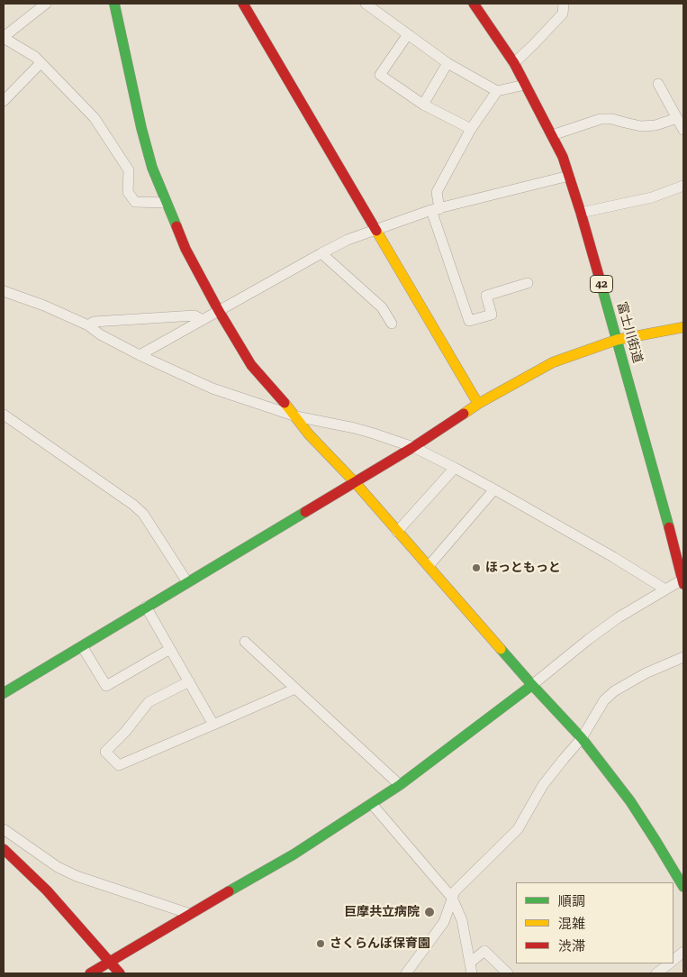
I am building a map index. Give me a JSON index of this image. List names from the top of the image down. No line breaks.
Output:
{"streets":{"street":["42","富士川街道"]},"places":["ほっともっと","巨摩共立病院","さくらんぼ保育園"],"legend":["順調","混雑","渋滞"]}
